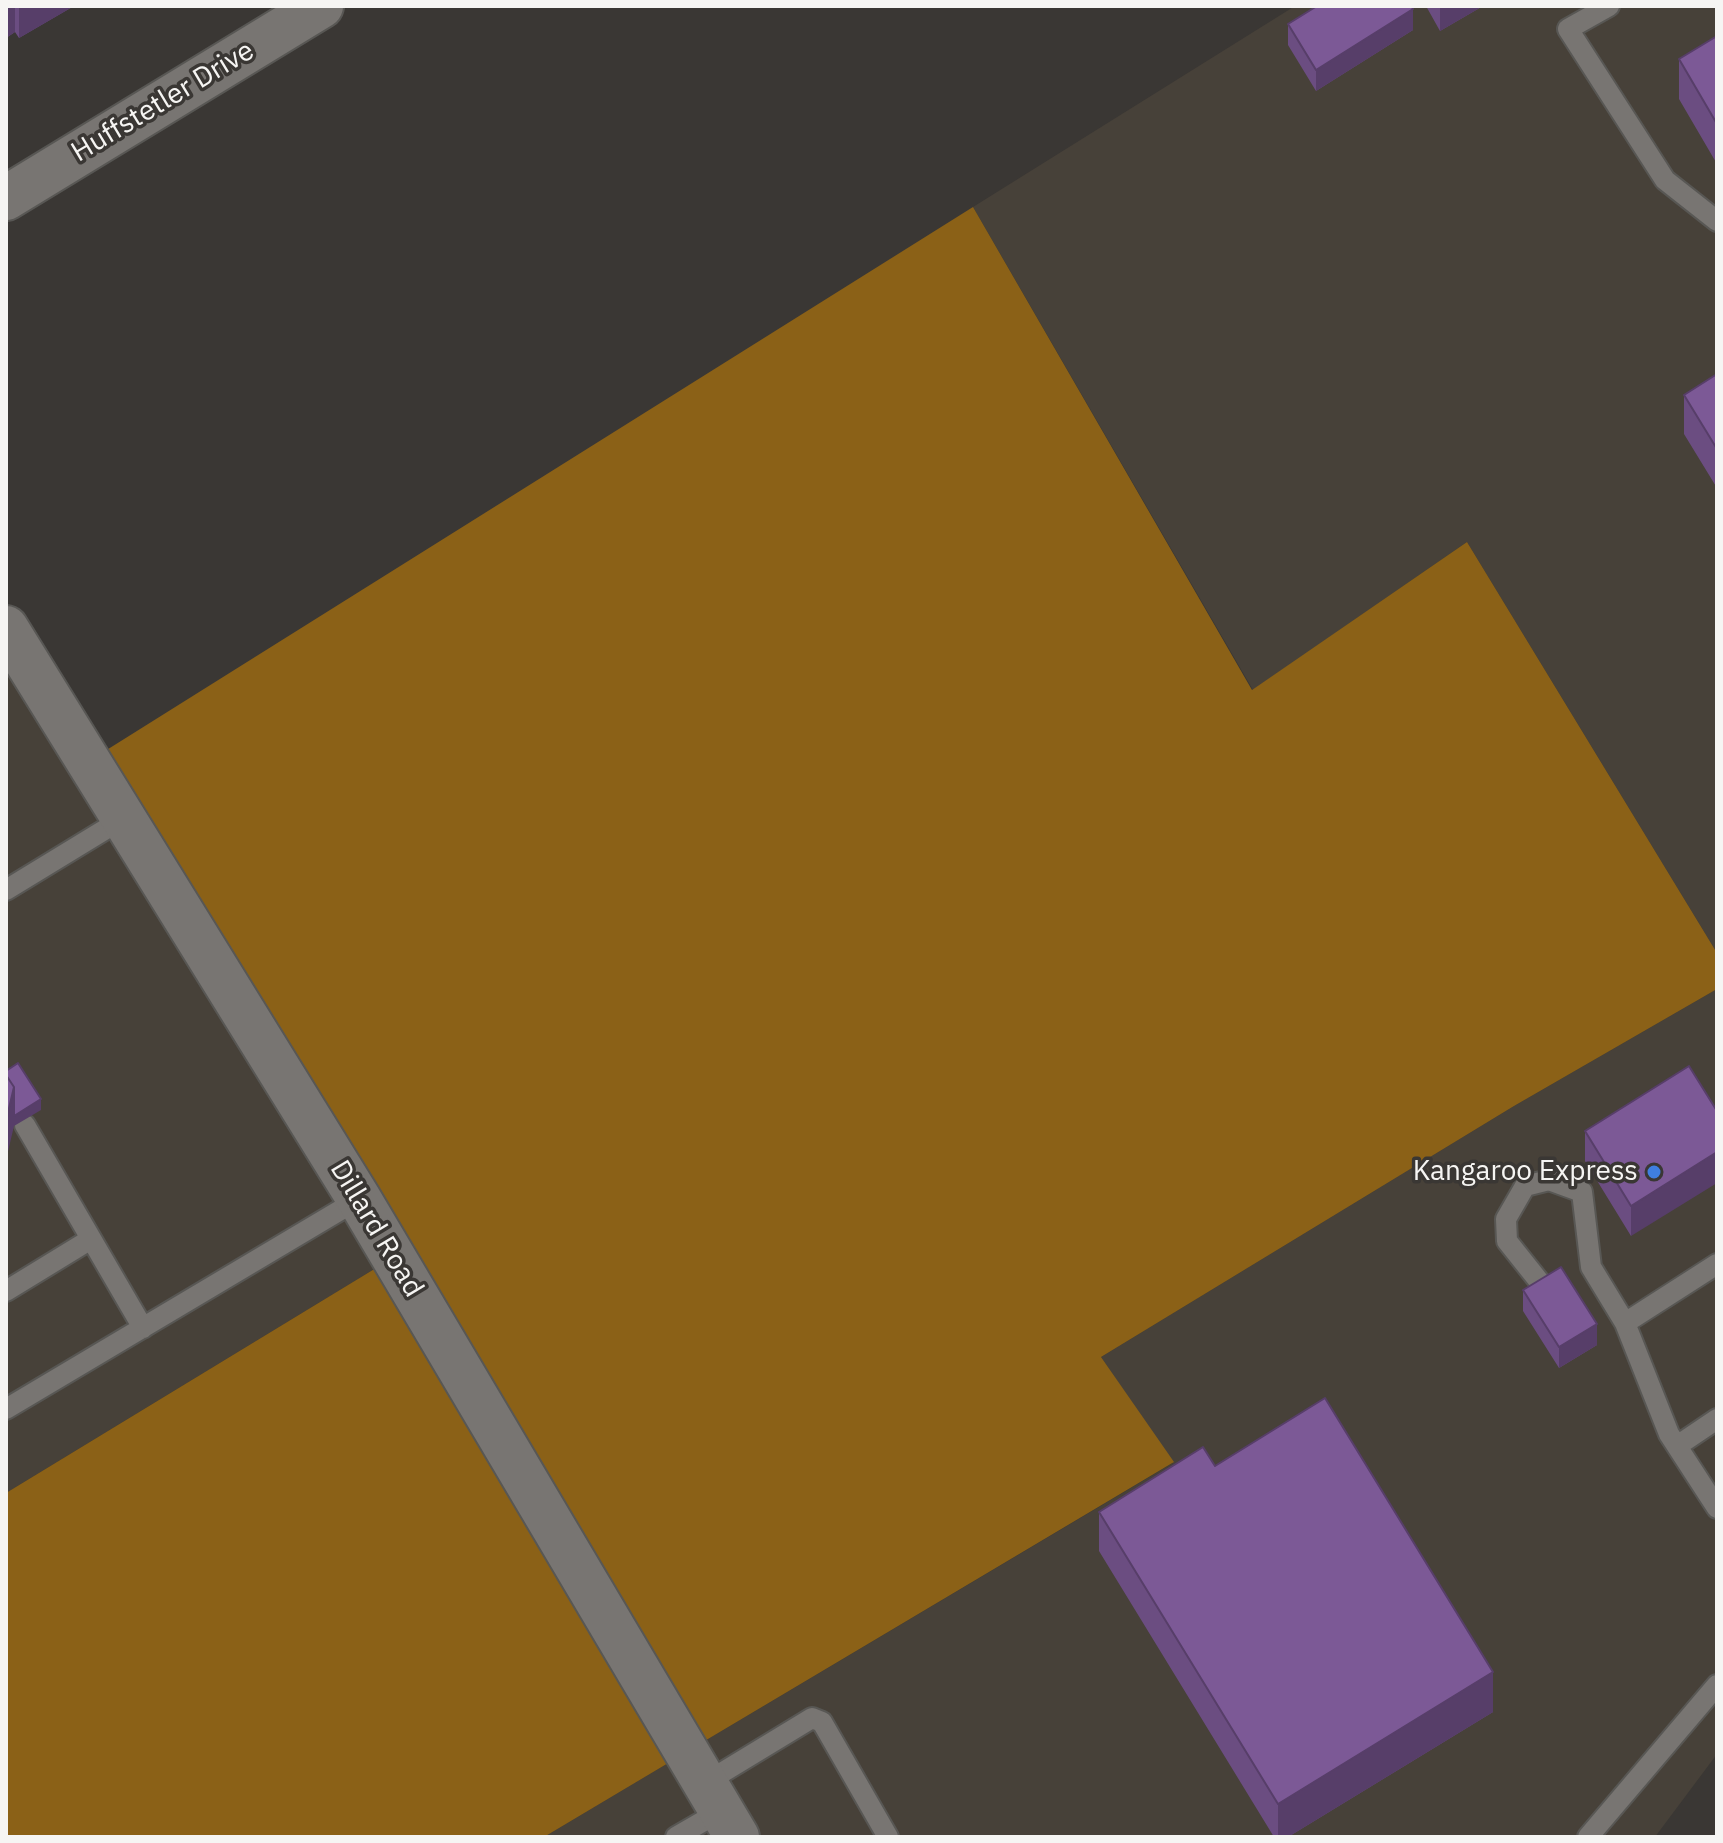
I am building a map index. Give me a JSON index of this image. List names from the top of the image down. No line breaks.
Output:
{"streets":{"street":["Huffstetler Drive","Dillard Road"]},"places":["Kangaroo Express"]}
